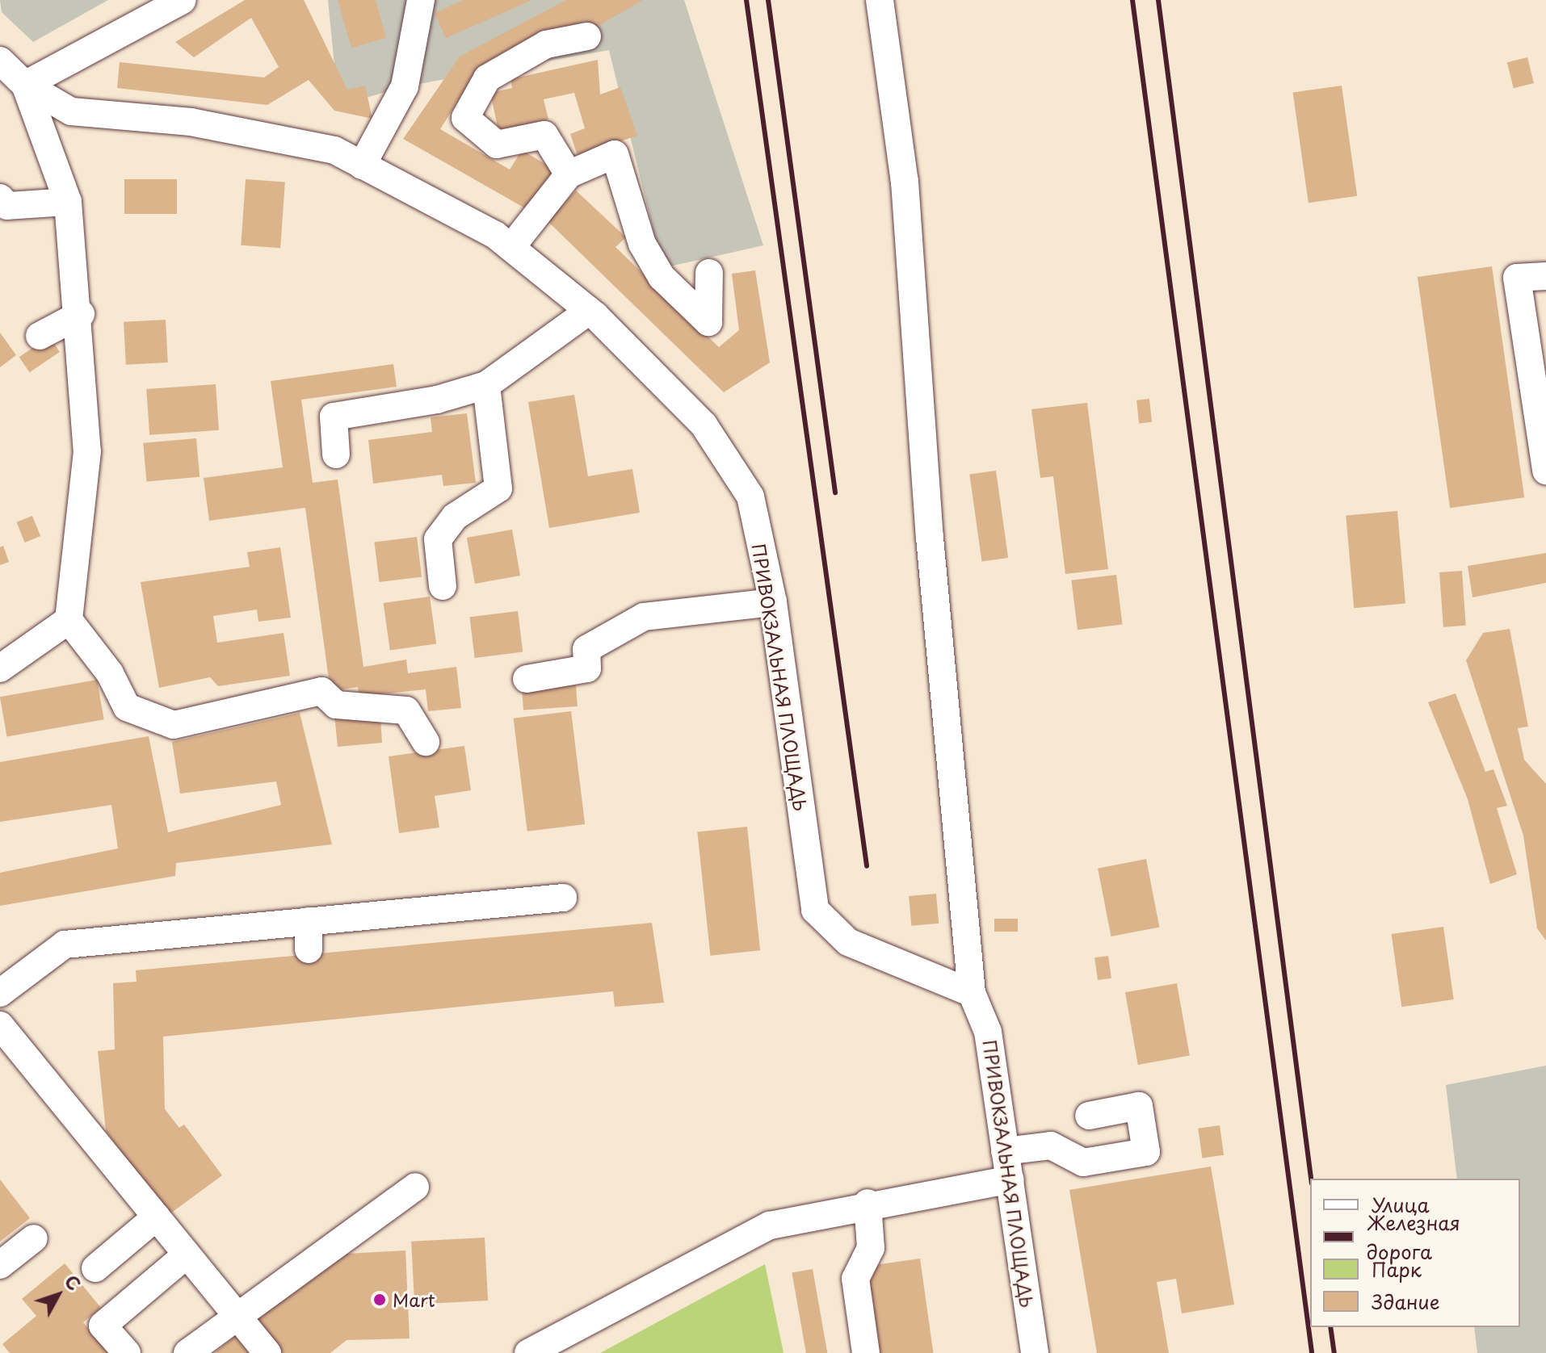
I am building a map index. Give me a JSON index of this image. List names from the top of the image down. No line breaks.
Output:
{"streets":{"street":["ПРИВОКЗАЛЬНАЯ ПЛОЩАДЬ"]},"places":["Mart"],"legend":["Улица","Железная дорога","Парк","Здание"],"north":"top right"}
